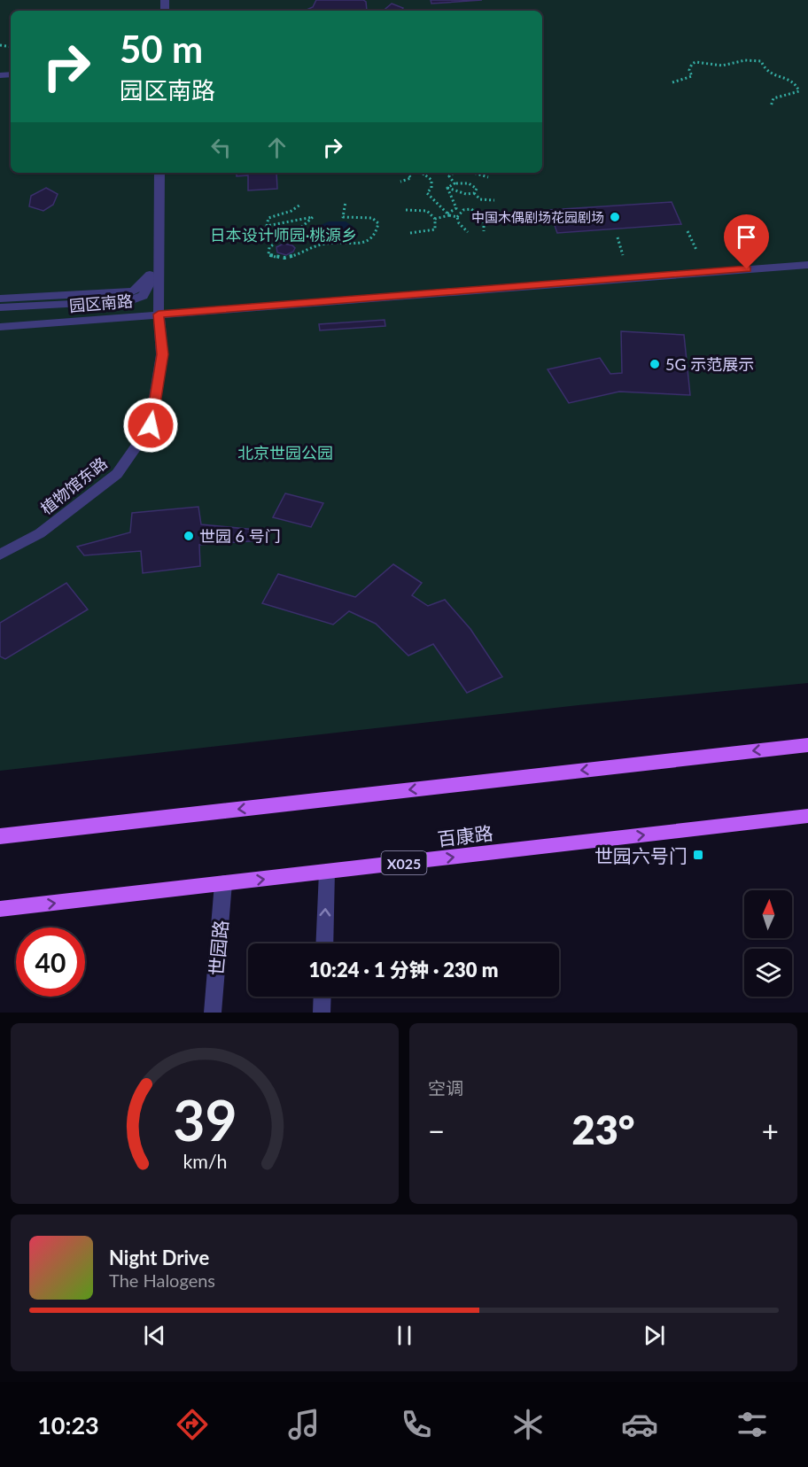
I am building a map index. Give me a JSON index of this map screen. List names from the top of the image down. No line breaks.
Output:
{"streets":{"main road":["百康路","X025"],"street":["园区南路","植物馆东路","世园路"]},"crossings":[["园区南路","植物馆东路"],["百康路","世园路"]],"parks":["日本设计师园·桃源乡","北京世园公园"],"places":{"other":["中国木偶剧场花园剧场","5G 示范展示","世园 6 号门"],"transit":["世园六号门"]},"north":"top","page":{"turn":["50 m","园区南路"],"limit":"40","trip":"10:24 · 1 分钟 · 230 m","tile":"空调","heat":["−","23°","+"],"song":["Night Drive","The Halogens"],"tabs":"10:23","gauge":["39","km/h"]}}
